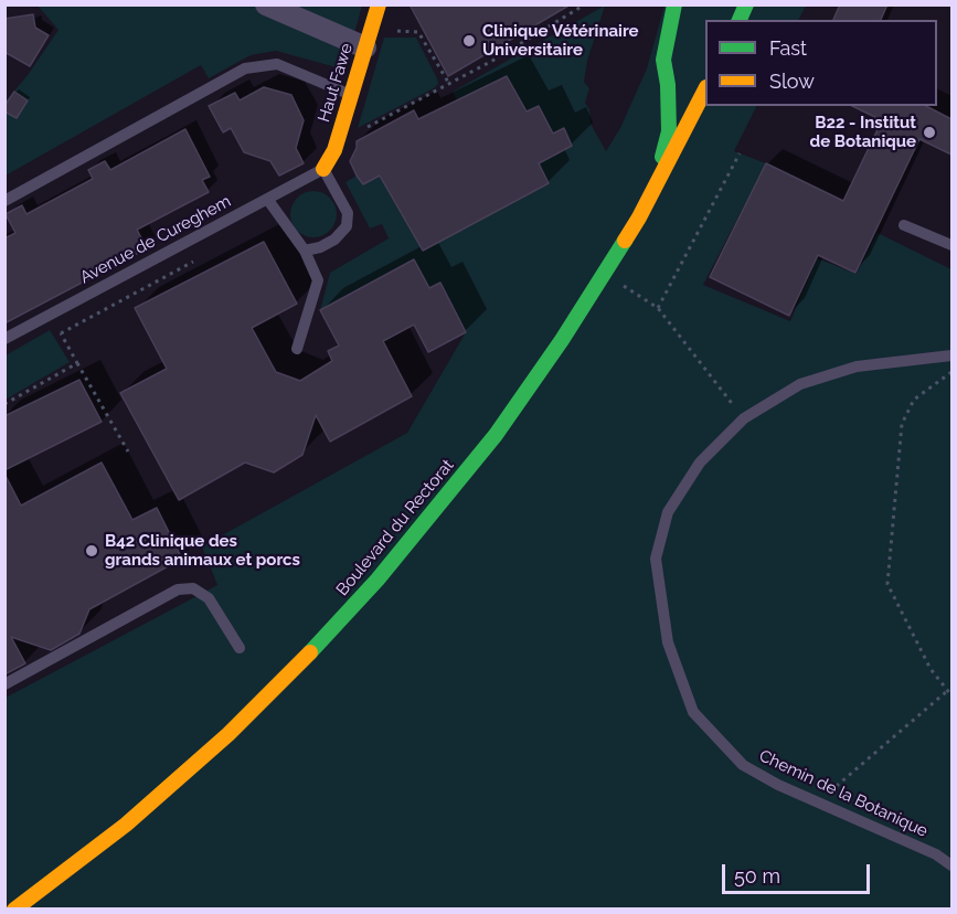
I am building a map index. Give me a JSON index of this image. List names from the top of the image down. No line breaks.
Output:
{"streets":{"main road":["Haut Fawe","Boulevard du Rectorat"],"lane":["Avenue de Cureghem","Chemin de la Botanique"]},"crossings":[["Haut Fawe","Avenue de Cureghem"]],"places":["Clinique Vétérinaire Universitaire","B22 - Institut de Botanique","B42 Clinique des grands animaux et porcs"],"legend":["Fast","Slow"],"scale_bar":"50 m"}
